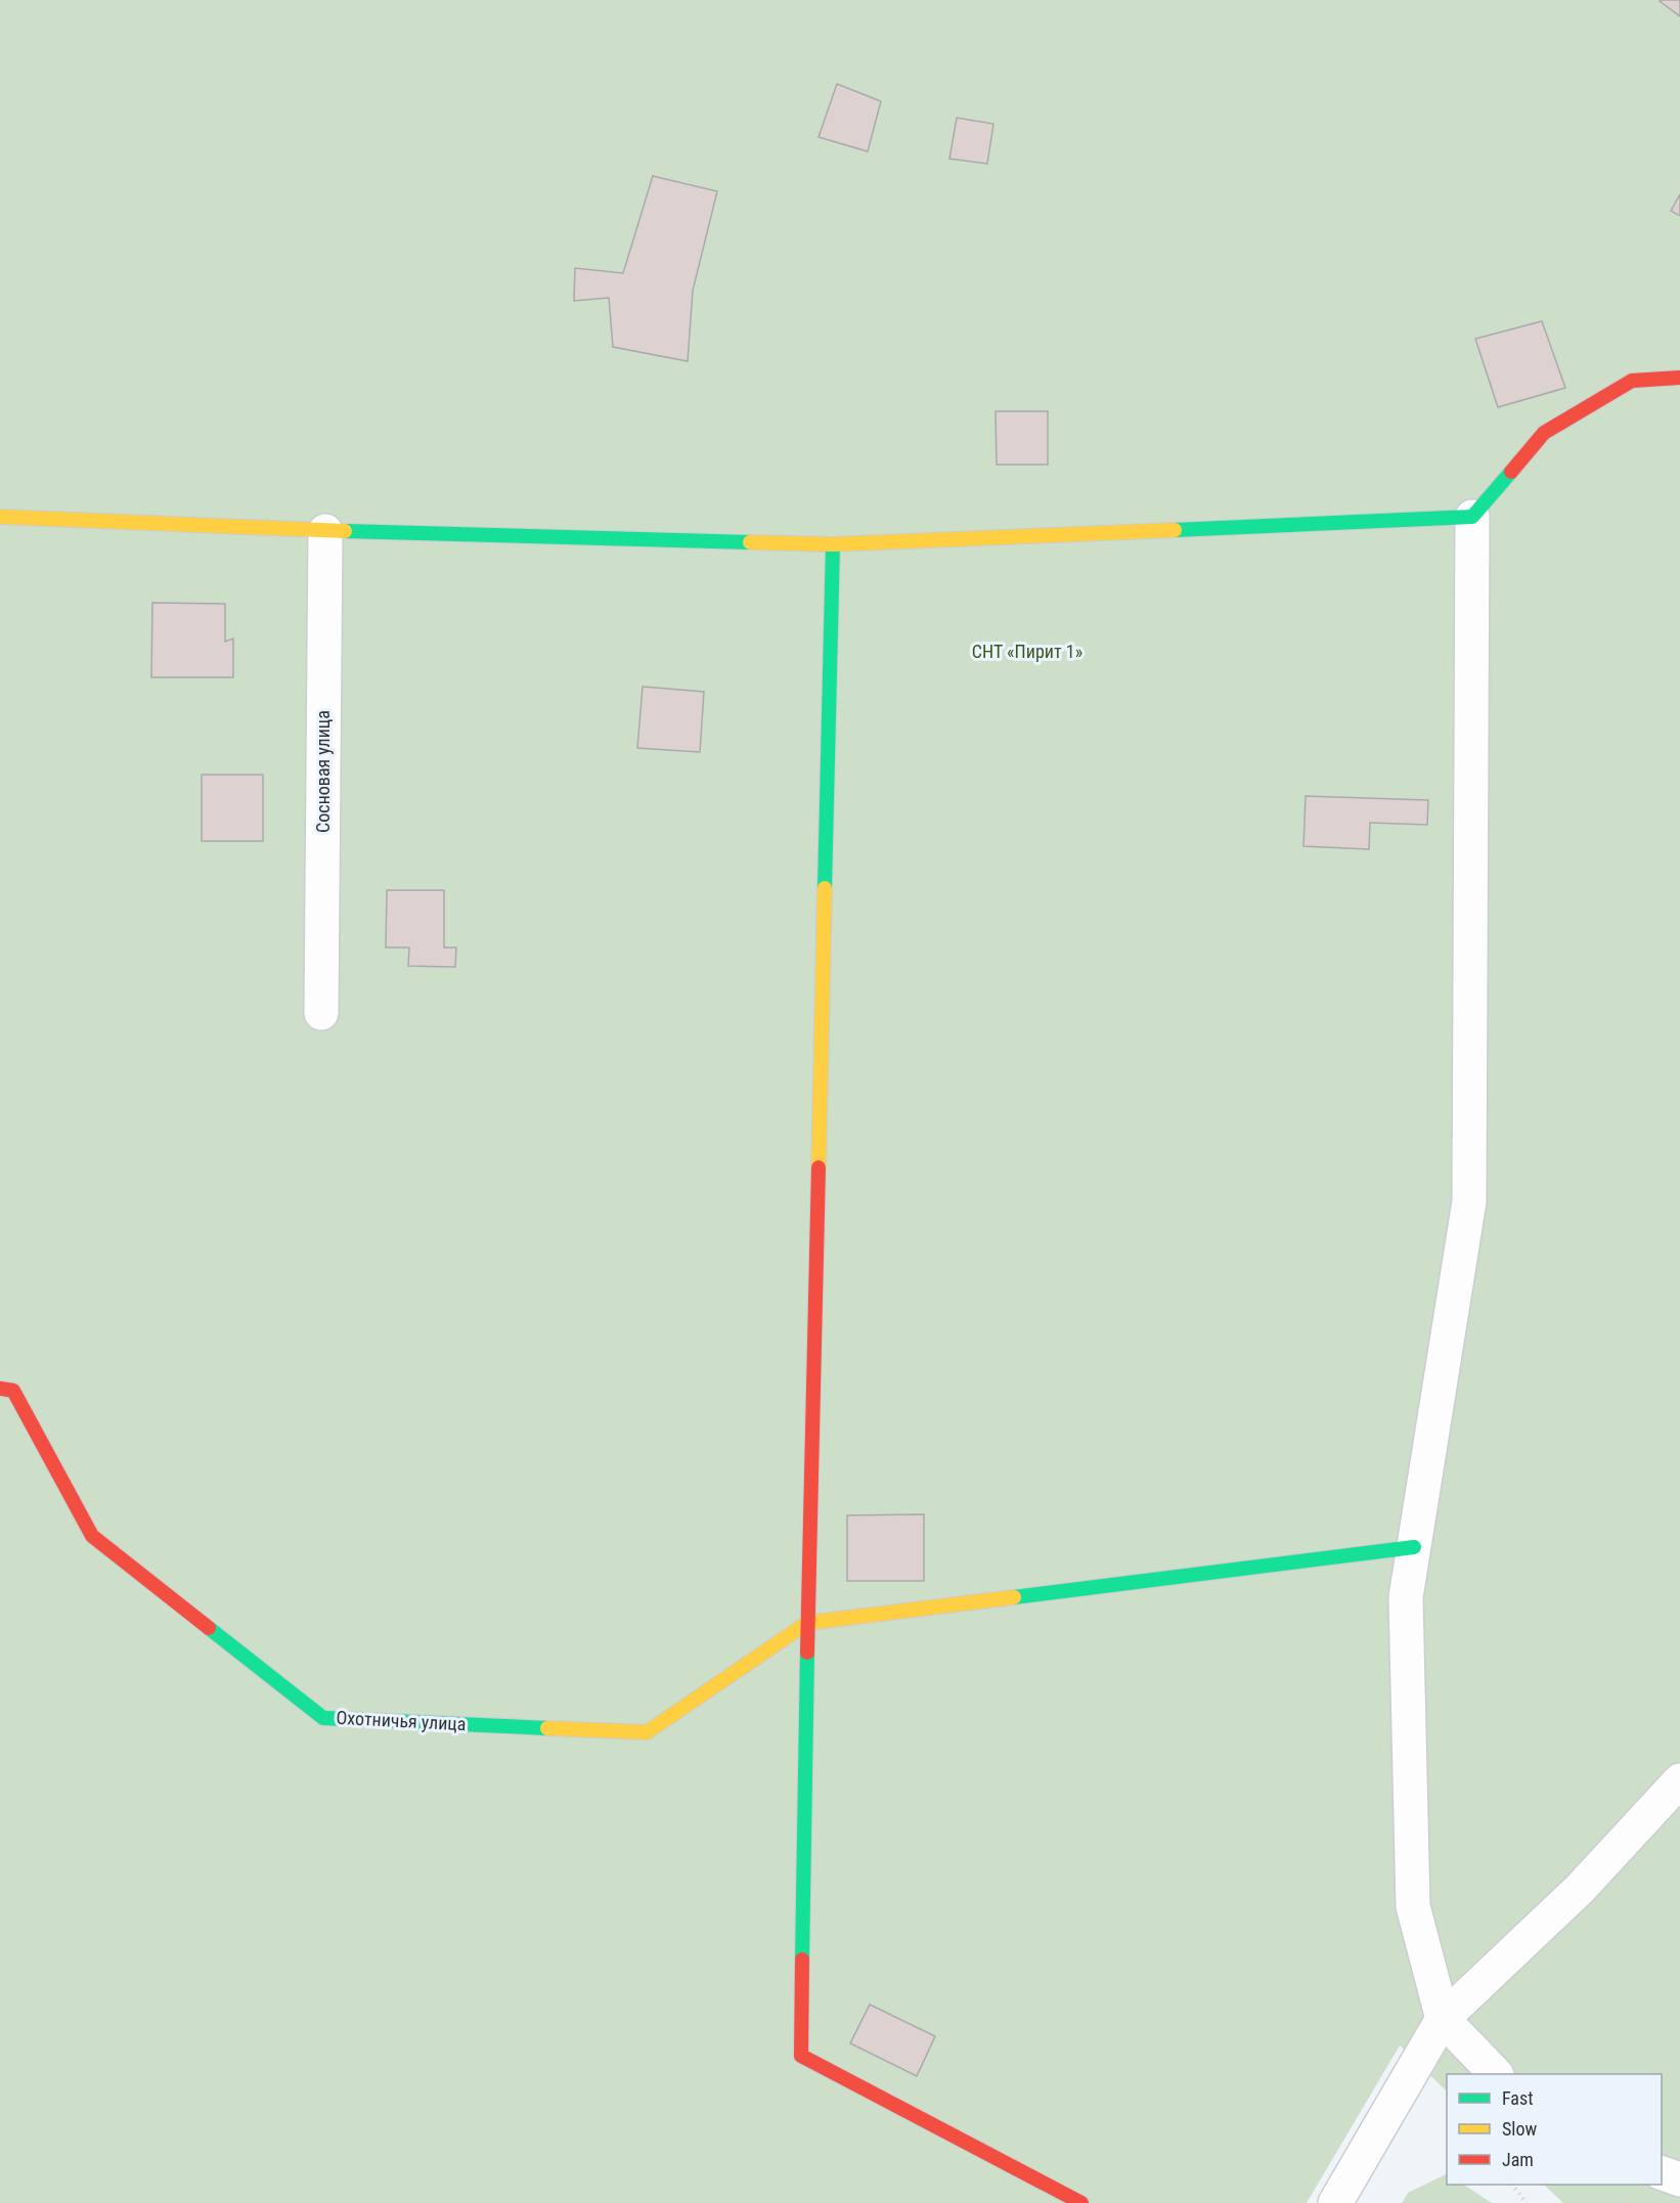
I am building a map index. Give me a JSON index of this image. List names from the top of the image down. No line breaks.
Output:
{"streets":{"street":["Сосновая улица","Охотничья улица"]},"parks":["СНТ «Пирит 1»"],"legend":["Fast","Slow","Jam"]}
